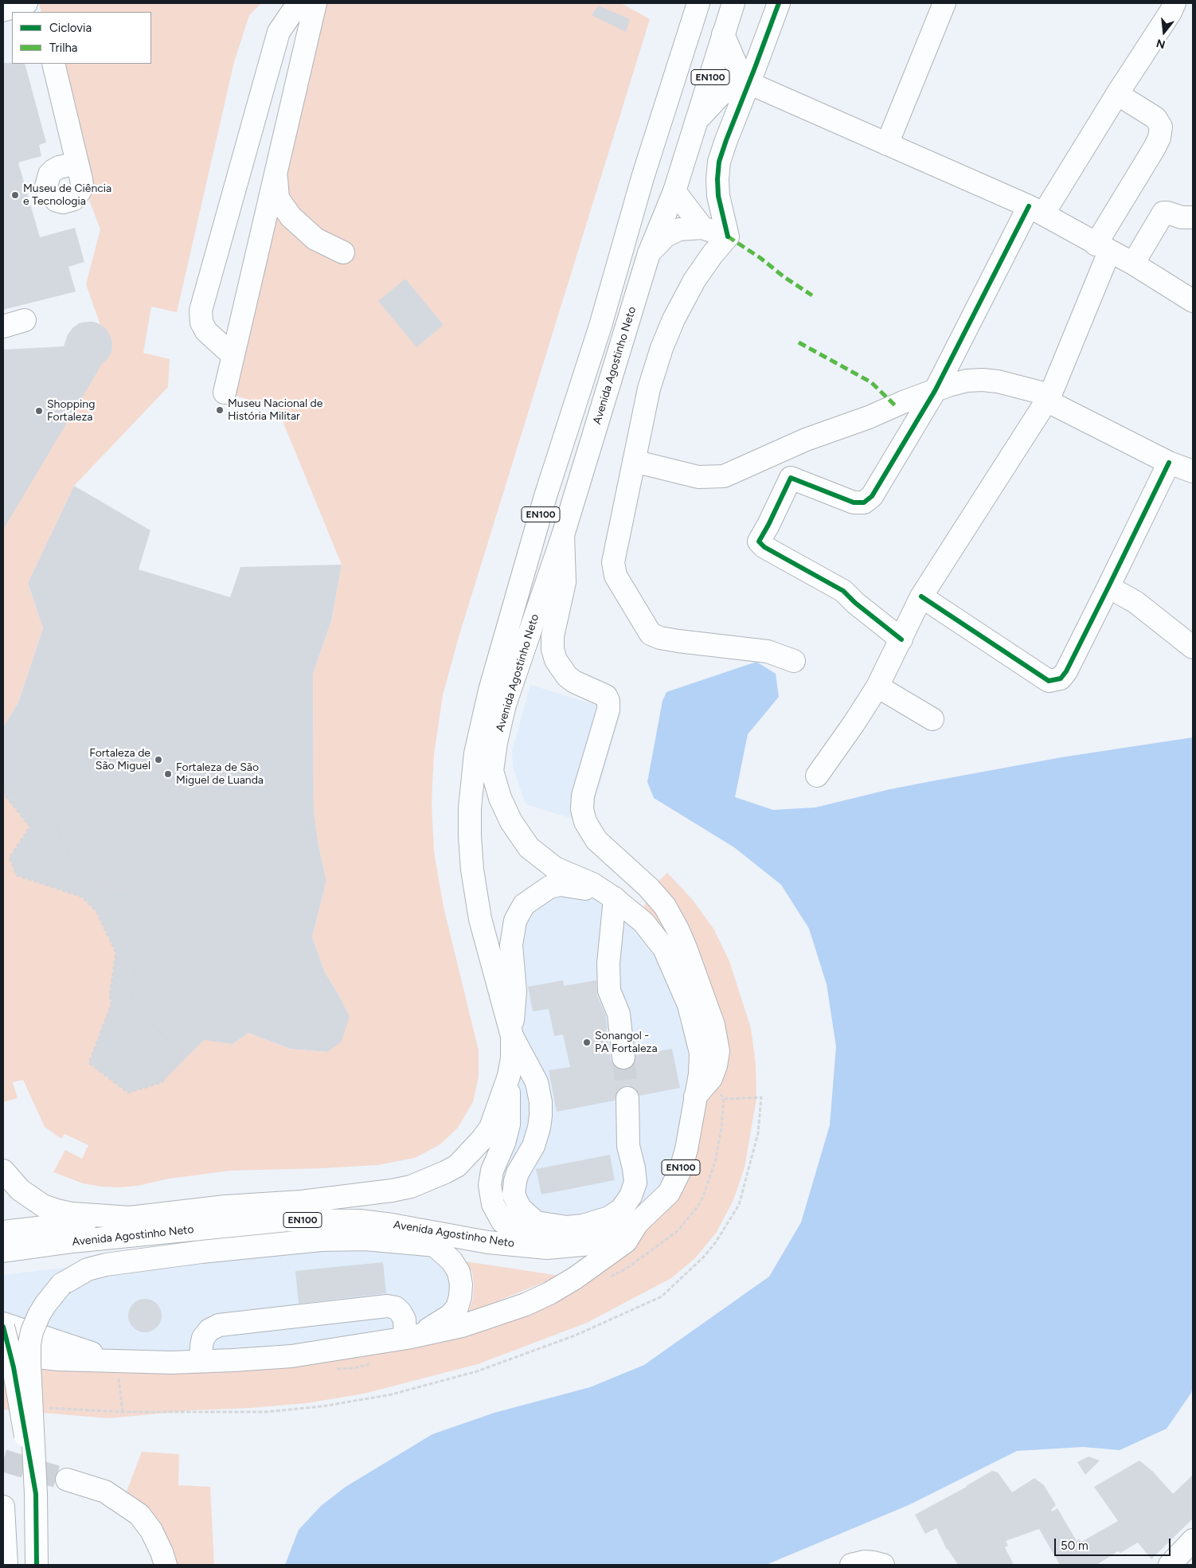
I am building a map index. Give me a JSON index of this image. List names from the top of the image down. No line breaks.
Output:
{"streets":{"street":["EN100","Avenida Agostinho Neto"]},"places":["Museu de Ciência e Tecnologia","Museu Nacional de História Militar","Shopping Fortaleza","Fortaleza de São Miguel","Fortaleza de São Miguel de Luanda","Sonangol - PA Fortaleza"],"legend":["Ciclovia","Trilha"],"scale_bar":"50 m","north":"bottom"}
